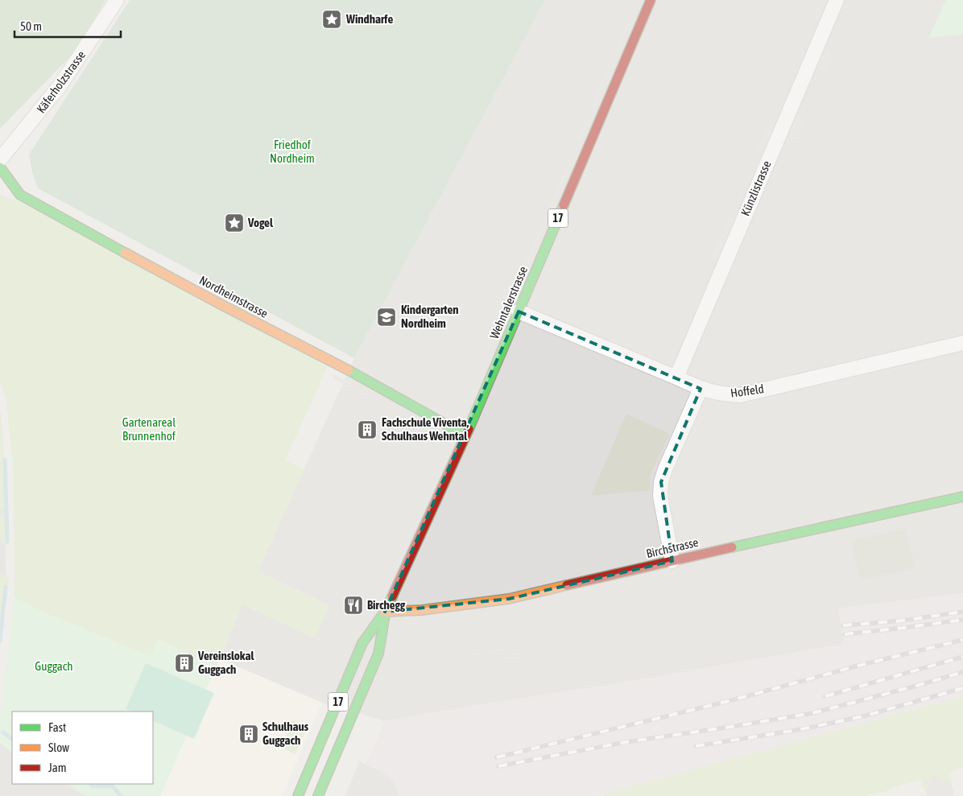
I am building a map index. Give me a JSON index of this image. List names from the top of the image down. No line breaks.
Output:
{"streets":{"main road":["17","Nordheimstrasse","Wehntalerstrasse","Birchstrasse"],"street":["Käferholzstrasse","Künzlistrasse","Hoffeld"]},"crossings":[["Künzlistrasse","Hoffeld"],["Nordheimstrasse","Wehntalerstrasse"],["Wehntalerstrasse","Hoffeld"],["Wehntalerstrasse","Birchstrasse"]],"parks":["Friedhof Nordheim","Gartenareal Brunnenhof","Guggach"],"places":{"place":["Windharfe","Vogel"],"school or university":["Kindergarten Nordheim"],"building":["Fachschule Viventa, Schulhaus Wehntal","Vereinslokal Guggach","Schulhaus Guggach"],"restaurant":["Birchegg"]},"legend":["Fast","Slow","Jam"],"scale_bar":"50 m"}
